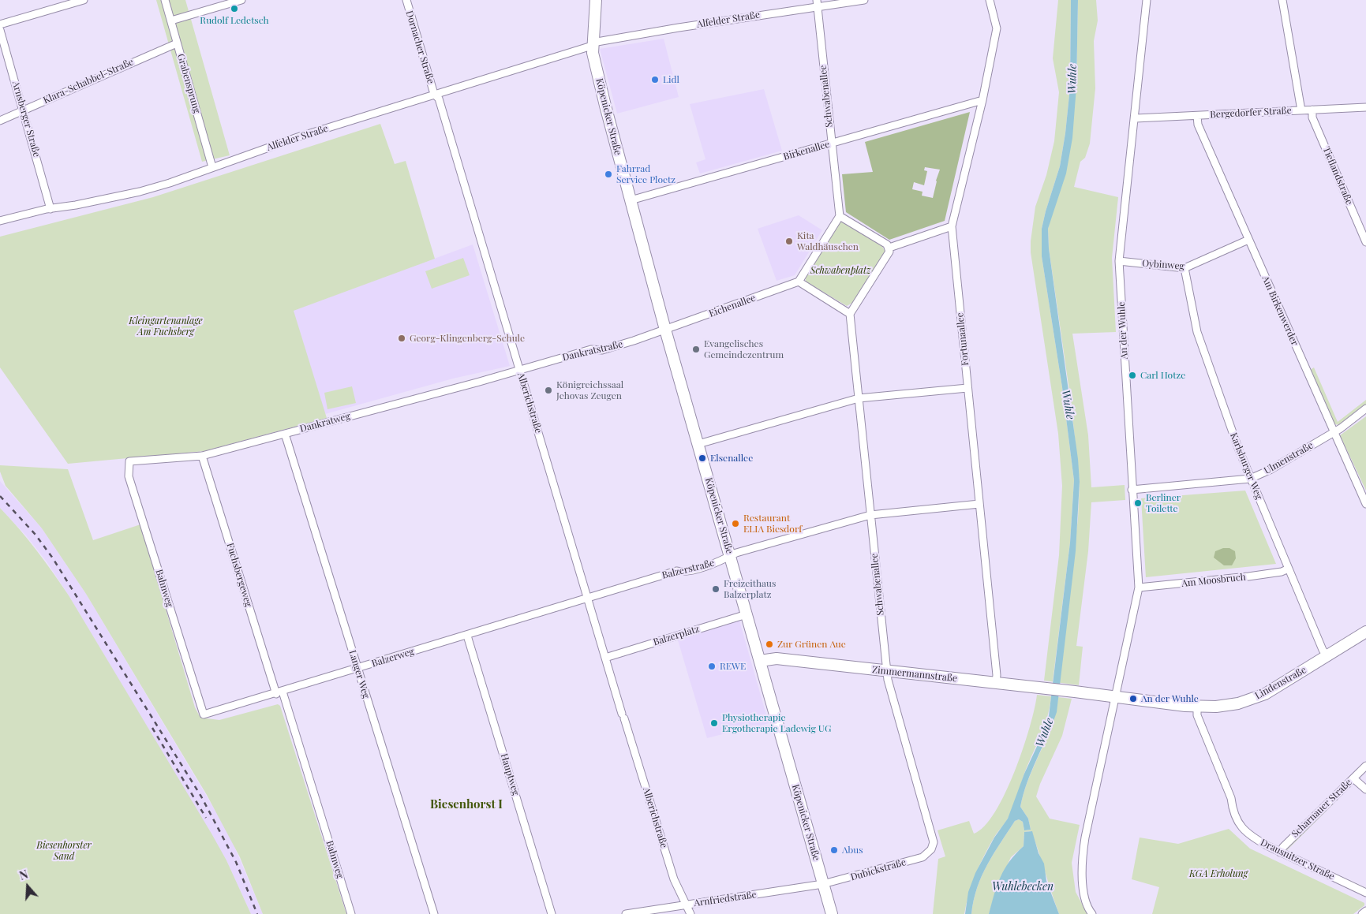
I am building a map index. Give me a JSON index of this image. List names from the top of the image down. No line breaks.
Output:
{"streets":{"main road":["Köpenicker Straße","Zimmermannstraße","Lindenstraße"],"street":["Alfelder Straße","Dornacher Straße","Klara-Schabbel-Straße","Grabensprung","Schwabenallee","Bergedorfer Straße","Arnsberger Straße","Birkenallee","Tieflandstraße","Oybinweg","Eichenallee","Am Birkenwerder","An der Wuhle","Fortunaallee","Dankratstraße","Alberichstraße","Dankratweg","Ulmenstraße","Karlsburger Weg","Balzerstraße","Fuchsbergeweg","Am Moosbruch","Bahnweg","Balzerplatz","Balzerweg","Langer Weg","Hauptweg","Scharnauer Straße","Drausnitzer Straße","Dubickstraße","Arnfriedstraße"]},"crossings":[["Alfelder Straße","Dornacher Straße"],["Alfelder Straße","Grabensprung"],["Alfelder Straße","Schwabenallee"],["Alfelder Straße","Köpenicker Straße"],["Alfelder Straße","Arnsberger Straße"],["Alfelder Straße","Alberichstraße"],["Dornacher Straße","Alberichstraße"],["Klara-Schabbel-Straße","Grabensprung"],["Klara-Schabbel-Straße","Arnsberger Straße"],["Schwabenallee","Birkenallee"],["Schwabenallee","Balzerstraße"],["Schwabenallee","Zimmermannstraße"],["Schwabenallee","Dubickstraße"],["Bergedorfer Straße","Tieflandstraße"],["Bergedorfer Straße","Am Birkenwerder"],["Bergedorfer Straße","An der Wuhle"],["Köpenicker Straße","Birkenallee"],["Köpenicker Straße","Eichenallee"],["Köpenicker Straße","Dankratstraße"],["Köpenicker Straße","Balzerstraße"],["Köpenicker Straße","Balzerplatz"],["Köpenicker Straße","Zimmermannstraße"],["Köpenicker Straße","Dubickstraße"],["Köpenicker Straße","Arnfriedstraße"],["Birkenallee","Fortunaallee"],["Oybinweg","Am Birkenwerder"],["Oybinweg","An der Wuhle"],["Oybinweg","Karlsburger Weg"],["Eichenallee","Dankratstraße"],["Am Birkenwerder","Ulmenstraße"],["An der Wuhle","Ulmenstraße"],["An der Wuhle","Am Moosbruch"],["An der Wuhle","Lindenstraße"],["Fortunaallee","Balzerstraße"],["Fortunaallee","Zimmermannstraße"],["Dankratstraße","Alberichstraße"],["Dankratstraße","Dankratweg"],["Alberichstraße","Dankratweg"],["Alberichstraße","Balzerstraße"],["Alberichstraße","Balzerplatz"],["Alberichstraße","Arnfriedstraße"],["Dankratweg","Fuchsbergeweg"],["Dankratweg","Bahnweg"],["Dankratweg","Langer Weg"],["Ulmenstraße","Karlsburger Weg"],["Karlsburger Weg","Am Moosbruch"],["Karlsburger Weg","Lindenstraße"],["Balzerstraße","Balzerweg"],["Fuchsbergeweg","Bahnweg"],["Fuchsbergeweg","Balzerweg"],["Bahnweg","Balzerweg"],["Balzerweg","Langer Weg"],["Balzerweg","Hauptweg"],["Zimmermannstraße","Lindenstraße"],["Lindenstraße","Drausnitzer Straße"],["Scharnauer Straße","Drausnitzer Straße"],["Dubickstraße","Arnfriedstraße"]],"districts":["Biesenhorst I"],"water":["Wuhle","Wuhlebecken"],"parks":["Schwabenplatz","Kleingartenanlage Am Fuchsberg","Biesenhorster Sand","KGA Erholung"],"places":["Rudolf Ledetsch","Lidl","Fahrrad Service Ploetz","Kita Waldhäuschen","Georg-Klingenberg-Schule","Evangelisches Gemeindezentrum","Carl Hotze","Königreichssaal Jehovas Zeugen","Elsenallee","Berliner Toilette","Restaurant ELIA Biesdorf","Freizeithaus Balzerplatz","Zur Grünen Aue","REWE","An der Wuhle","Physiotherapie Ergotherapie Ladewig UG","Abus"],"north":"top"}
